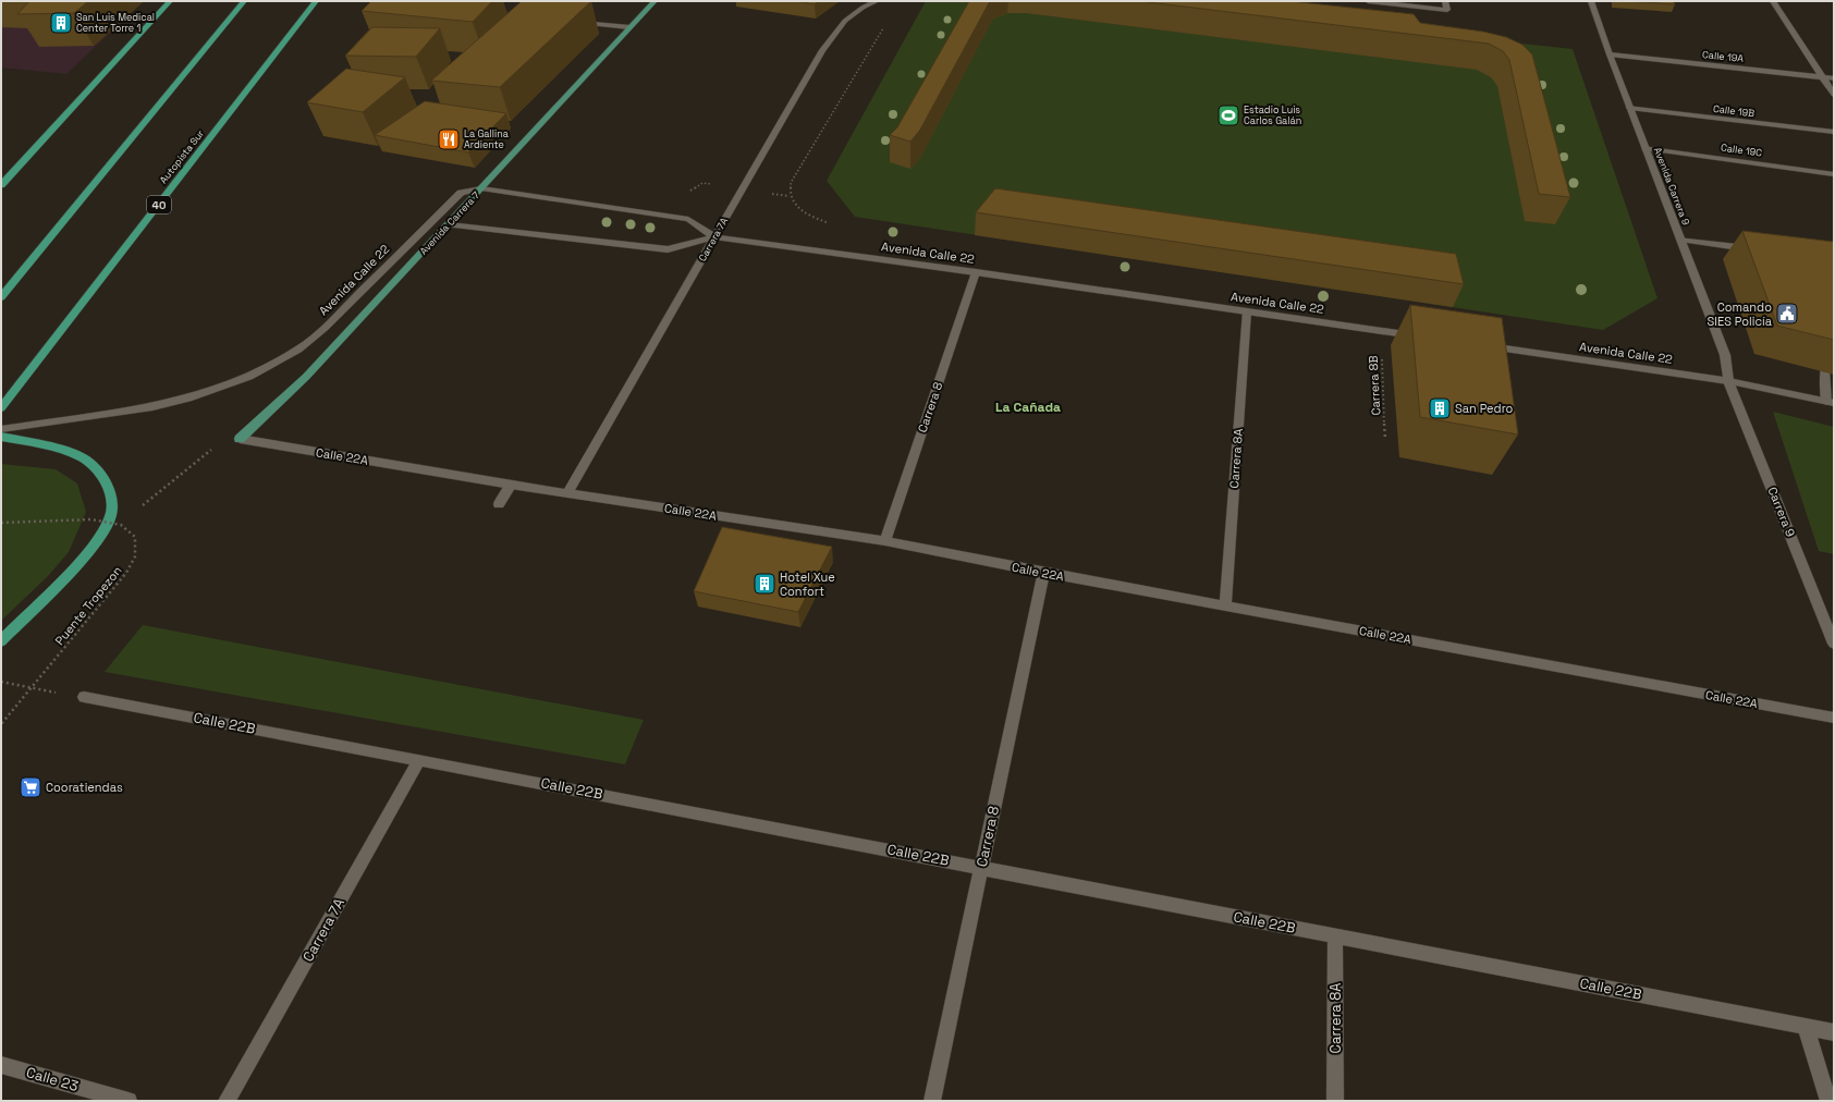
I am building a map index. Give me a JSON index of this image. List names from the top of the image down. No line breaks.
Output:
{"streets":{"highway":["Autopista Sur","40"],"main road":["Avenida Carrera 7"],"street":["Calle 19A","Calle 19B","Calle 19C","Avenida Carrera 9","Carrera 7A","Avenida Calle 22","Carrera 8","Calle 22A","Carrera 8A","Carrera 9","Calle 22B","Calle 23"],"path":["Carrera 8B","Puente Tropezon"]},"crossings":[["Calle 19A","Avenida Carrera 9"],["Calle 19B","Avenida Carrera 9"],["Calle 19C","Avenida Carrera 9"],["Avenida Carrera 9","Avenida Calle 22"],["Avenida Carrera 9","Carrera 9"],["Avenida Carrera 7","Avenida Calle 22"],["Avenida Carrera 7","Calle 22A"],["Carrera 7A","Avenida Calle 22"],["Carrera 7A","Calle 22A"],["Carrera 7A","Calle 22B"],["Avenida Calle 22","Carrera 8B"],["Avenida Calle 22","Carrera 8"],["Avenida Calle 22","Carrera 8A"],["Avenida Calle 22","Carrera 9"],["Carrera 8","Calle 22A"],["Carrera 8","Calle 22B"],["Calle 22A","Carrera 8A"],["Carrera 8A","Calle 22B"]],"districts":["La Cañada"],"places":{"building":["San Luis Medical Center Torre 1","San Pedro","Hotel Xue Confort"],"sports":["Estadio Luis Carlos Galán"],"restaurant":["La Gallina Ardiente"],"public building":["Comando SIES Policía"],"supermarket":["Cooratiendas"]}}
